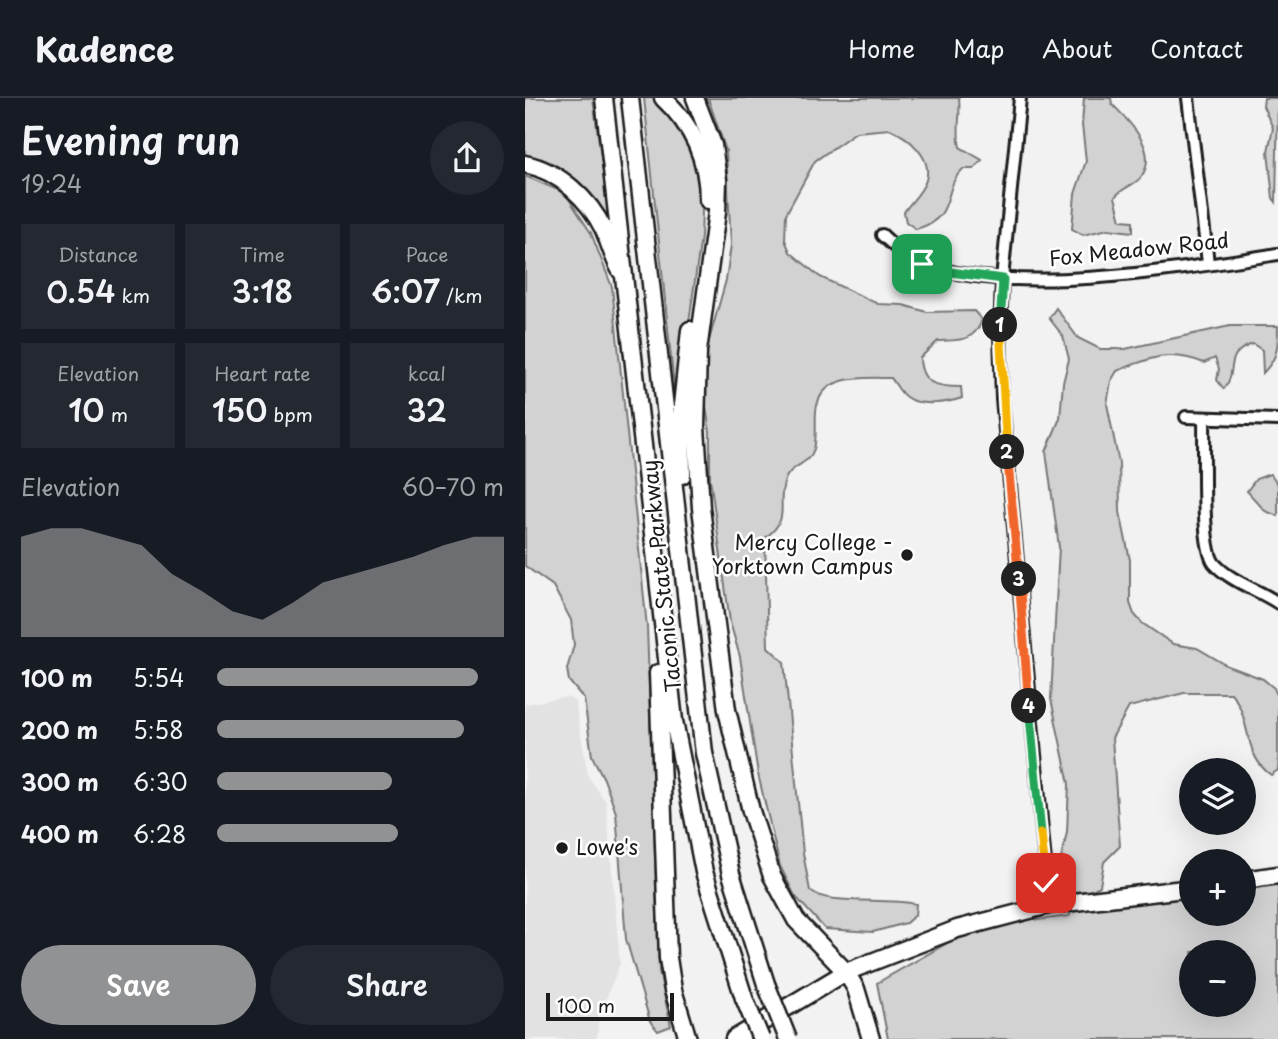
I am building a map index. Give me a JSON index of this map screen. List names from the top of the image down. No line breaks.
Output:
{"streets":{"highway":["Taconic State Parkway"],"street":["Fox Meadow Road"]},"places":["Mercy College - Yorktown Campus","Lowe's"],"scale_bar":"100 m","page":{"header":"Kadence","nav":["Home","Map","About","Contact"],"heading":["Evening run","19:24"],"stats":[["Distance","0.54 km"],["Time","3:18"],["Pace","6:07 /km"],["Elevation","10 m"],["Heart rate","150 bpm"],["kcal","32"]],"pins":["1","2","3","4"],"chart":["Elevation","60–70 m"],"list":[{"name":"100 m","note":"5:54"},{"name":"200 m","note":"5:58"},{"name":"300 m","note":"6:30"},{"name":"400 m","note":"6:28"}],"map_buttons":["+","−"],"buttons":["Save","Share"],"scale":"100 m"}}
